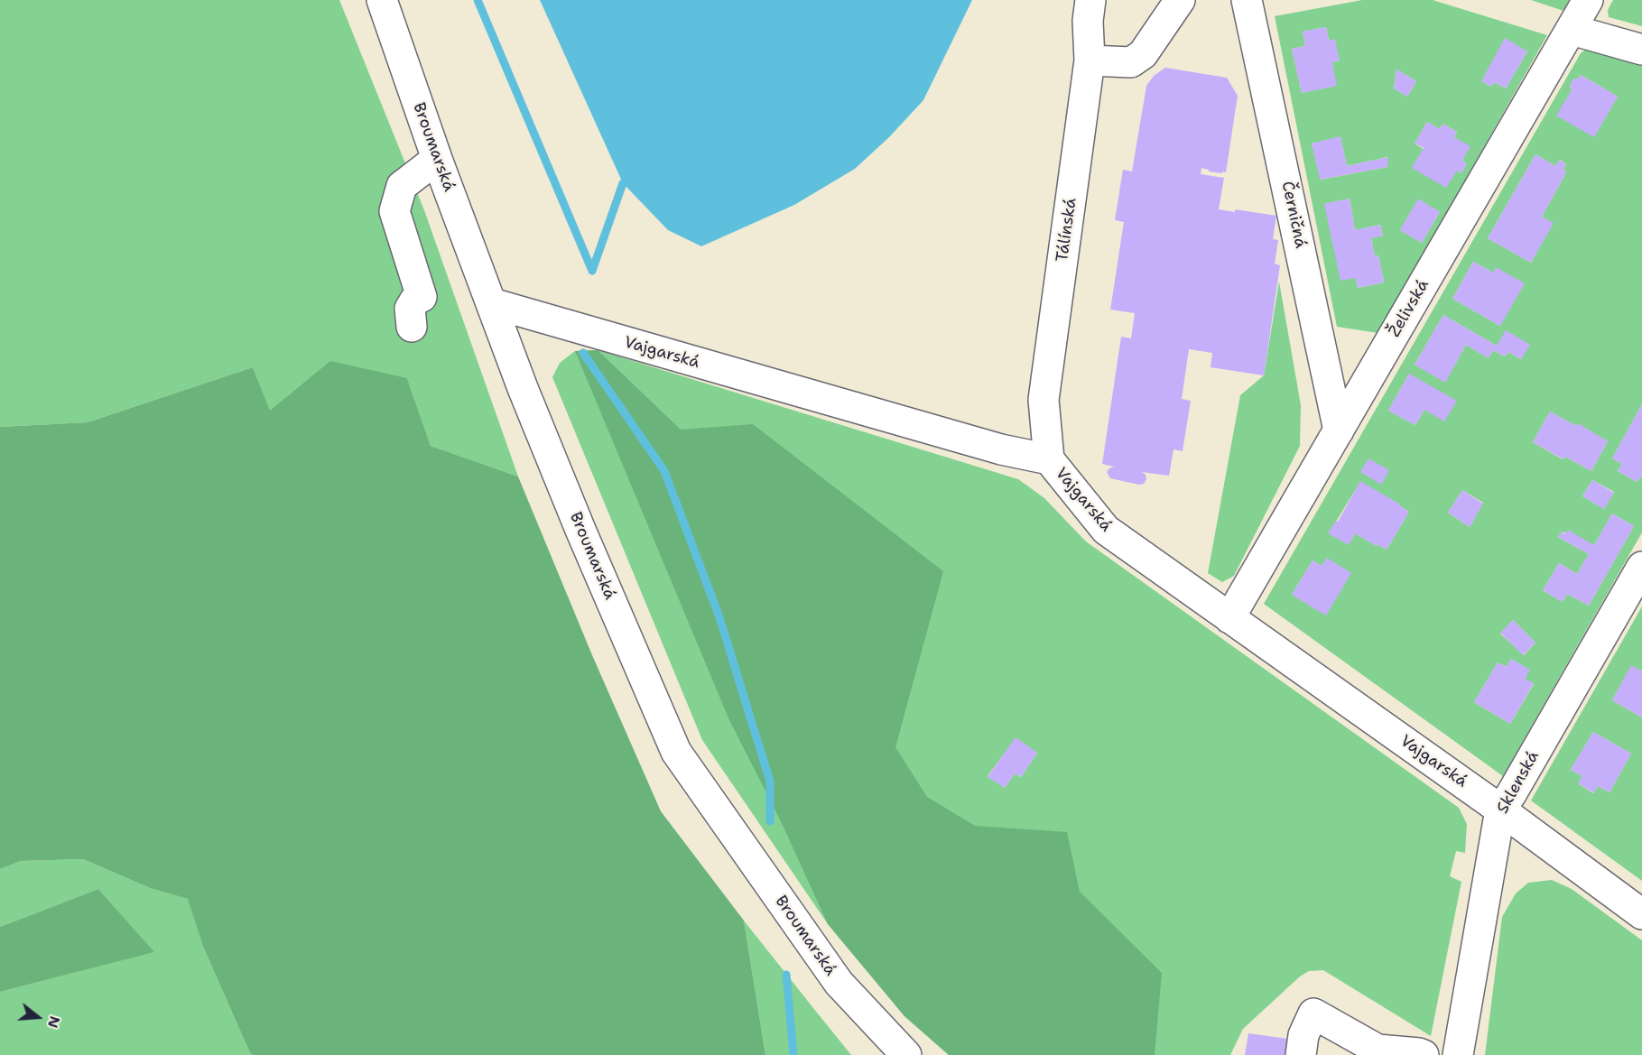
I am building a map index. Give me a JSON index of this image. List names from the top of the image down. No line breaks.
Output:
{"streets":{"street":["Broumarská","Černičná","Tálínská","Želivská","Vajgarská","Sklenská"]},"crossings":[["Broumarská","Vajgarská"],["Černičná","Želivská"],["Tálínská","Vajgarská"],["Želivská","Vajgarská"],["Vajgarská","Sklenská"]],"north":"right"}
